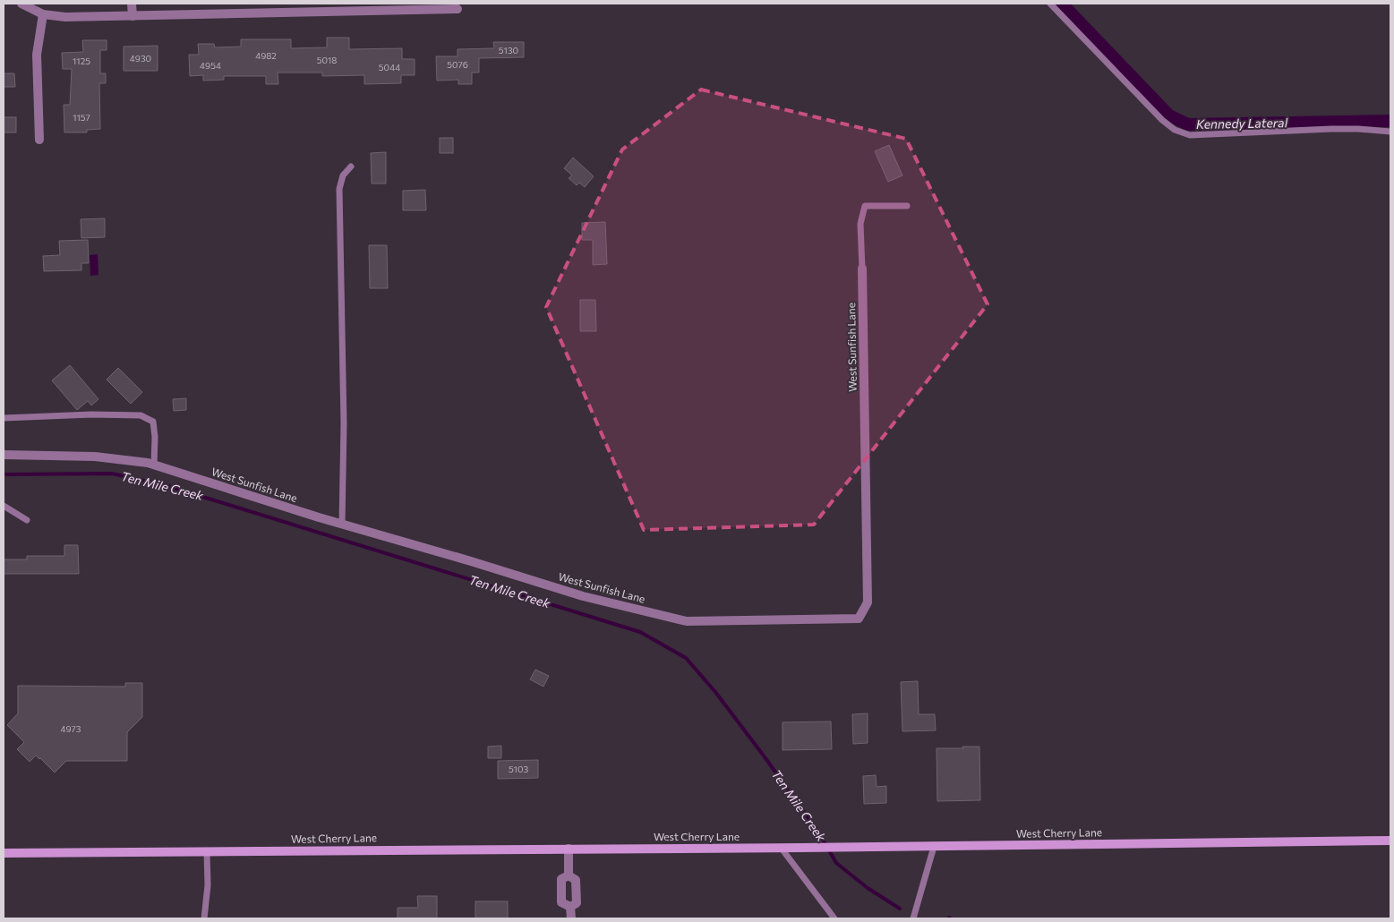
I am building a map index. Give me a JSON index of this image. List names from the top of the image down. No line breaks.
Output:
{"streets":{"main road":["West Cherry Lane"],"street":["West Sunfish Lane"]},"water":["Kennedy Lateral","Ten Mile Creek"],"house_numbers":["5130","4982","4930","5018","1125","5076","4954","5044","1157","4973","5103"]}
